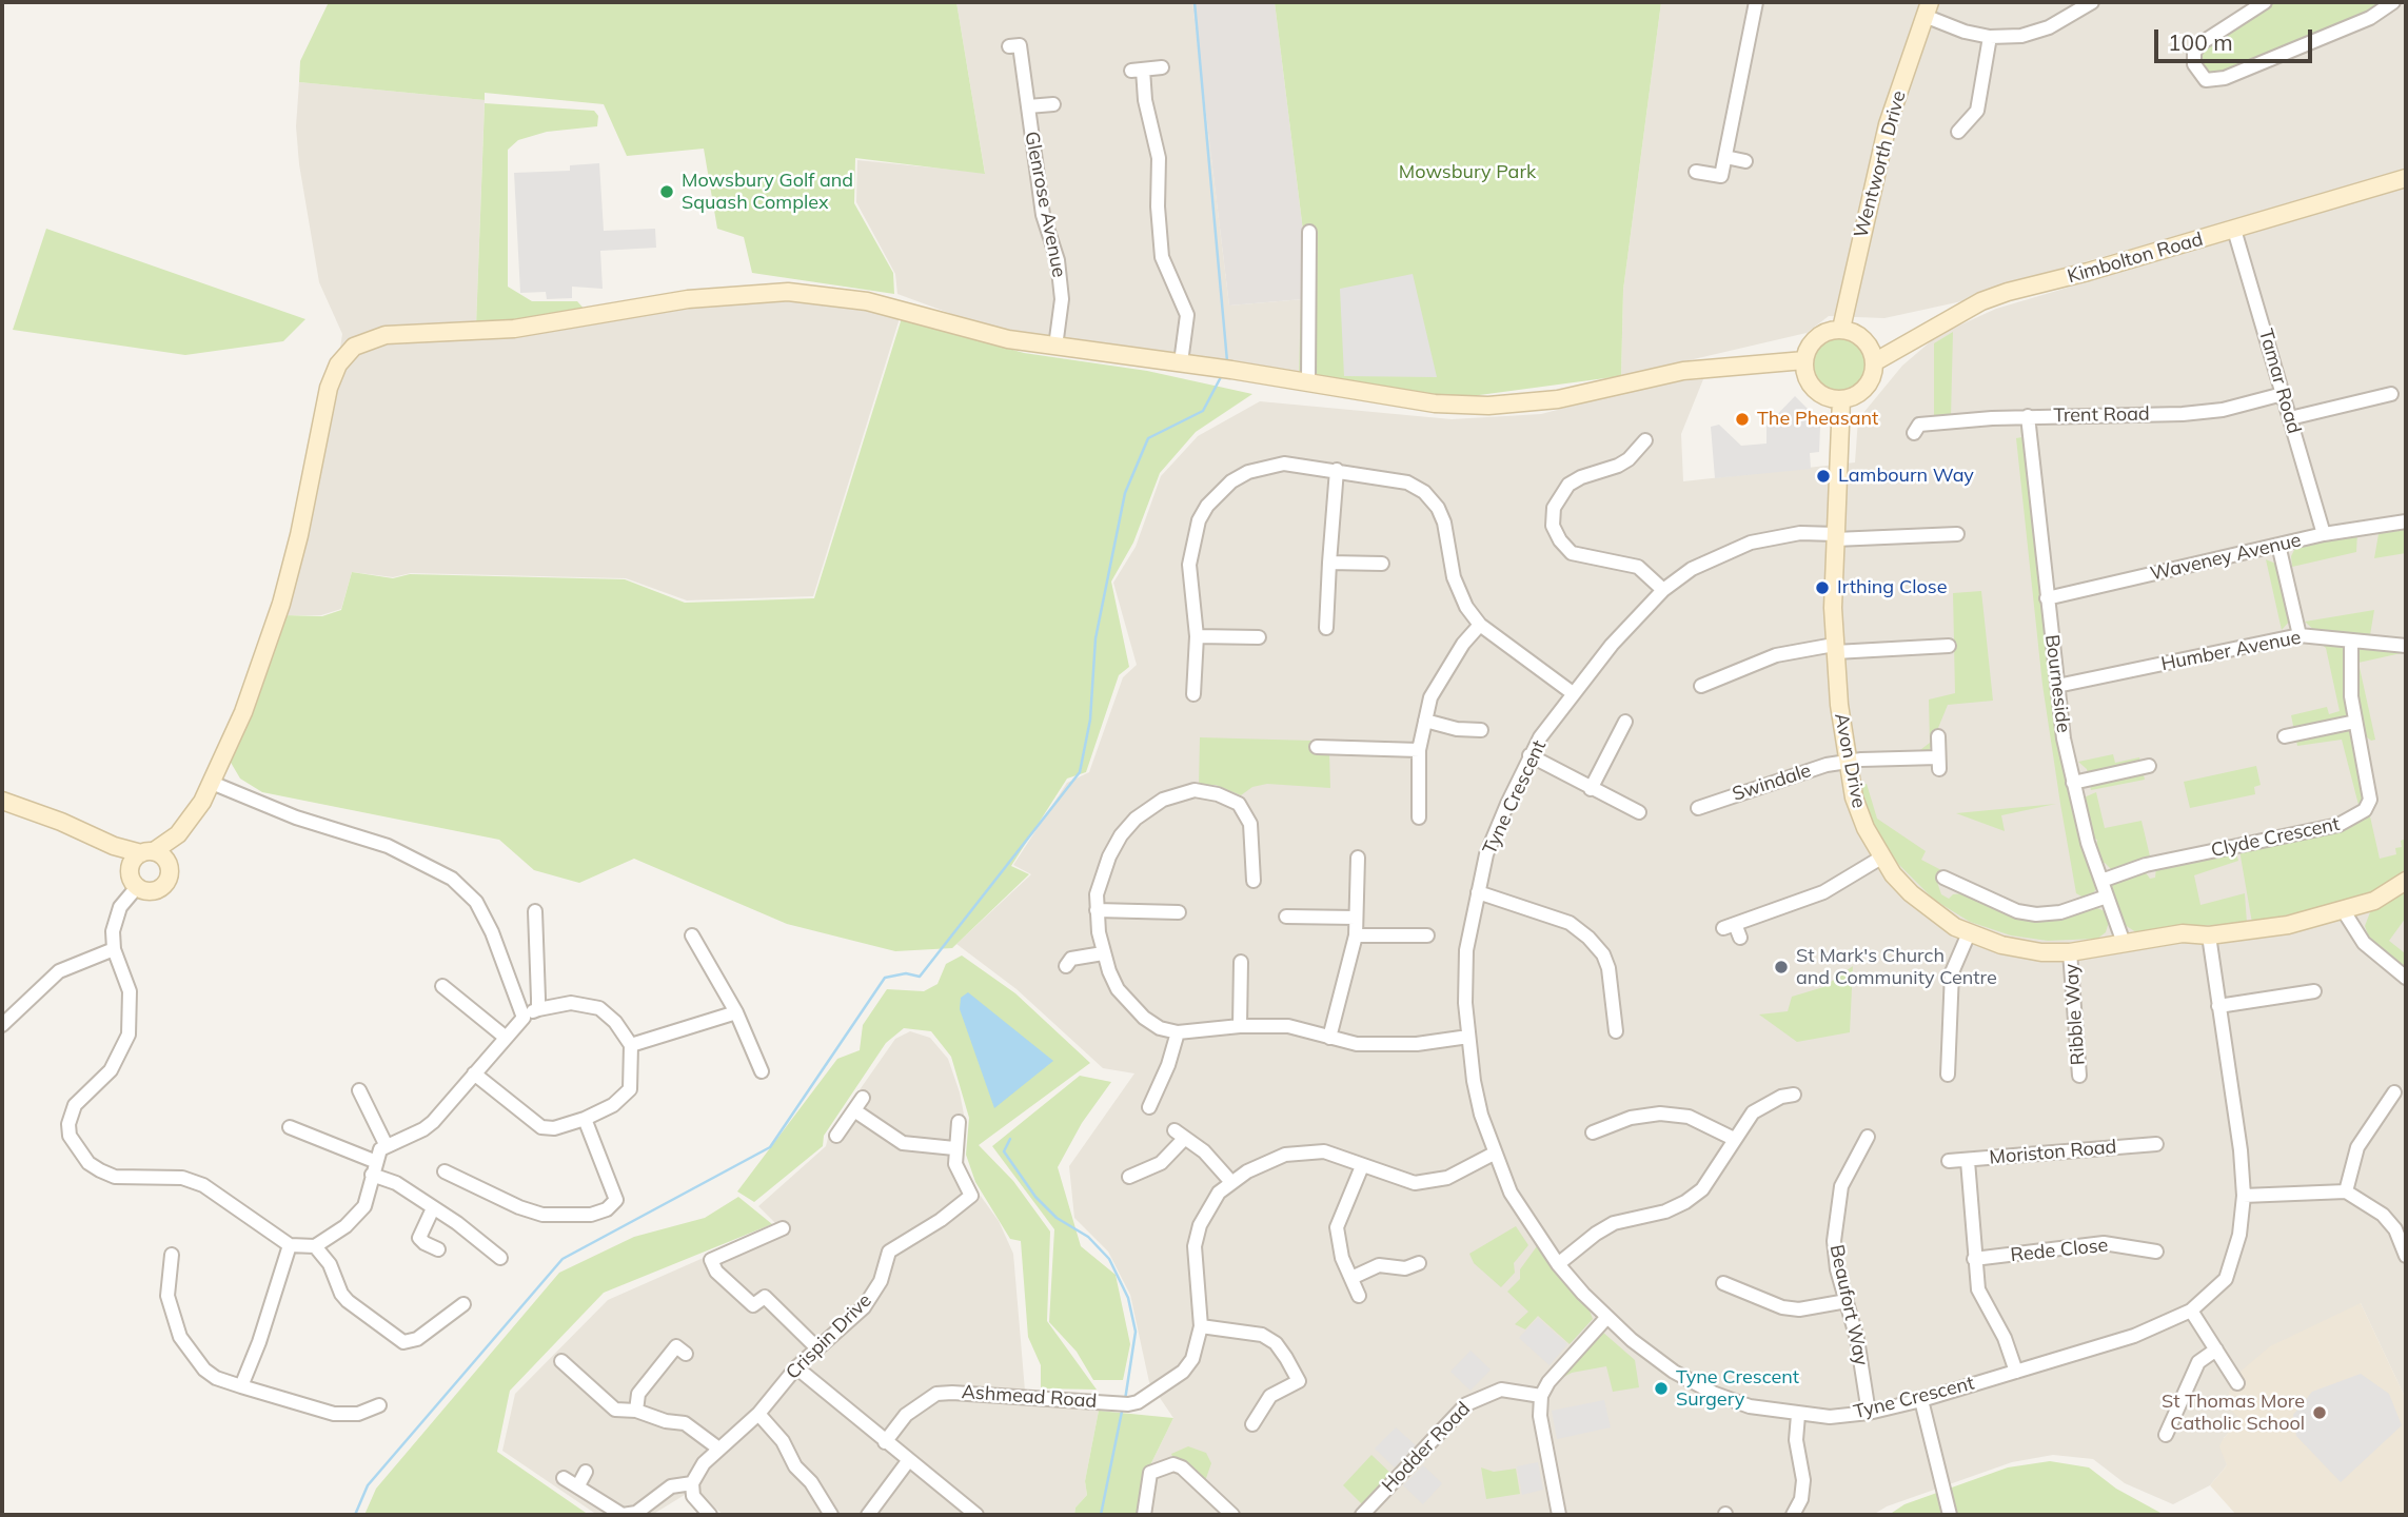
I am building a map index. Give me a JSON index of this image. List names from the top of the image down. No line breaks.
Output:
{"streets":{"main road":["Wentworth Drive","Kimbolton Road","Avon Drive"],"street":["Glenrose Avenue","Tamar Road","Trent Road","Waveney Avenue","Humber Avenue","Bourneside","Swindale","Tyne Crescent","Clyde Crescent","Ribble Way","Moriston Road","Rede Close","Beaufort Way","Crispin Drive","Ashmead Road","Hodder Road"]},"crossings":[["Wentworth Drive","Kimbolton Road"],["Wentworth Drive","Avon Drive"],["Kimbolton Road","Tamar Road"],["Kimbolton Road","Avon Drive"],["Tamar Road","Trent Road"],["Tamar Road","Waveney Avenue"],["Trent Road","Bourneside"],["Waveney Avenue","Bourneside"],["Humber Avenue","Bourneside"],["Humber Avenue","Clyde Crescent"],["Bourneside","Avon Drive"],["Bourneside","Clyde Crescent"],["Avon Drive","Swindale"],["Avon Drive","Tyne Crescent"],["Avon Drive","Ribble Way"],["Tyne Crescent","Moriston Road"],["Tyne Crescent","Beaufort Way"],["Moriston Road","Rede Close"]],"parks":["Mowsbury Park"],"places":["Mowsbury Golf and Squash Complex","The Pheasant","Lambourn Way","Irthing Close","St Mark's Church and Community Centre","Tyne Crescent Surgery","St Thomas More Catholic School"],"scale_bar":"100 m"}
